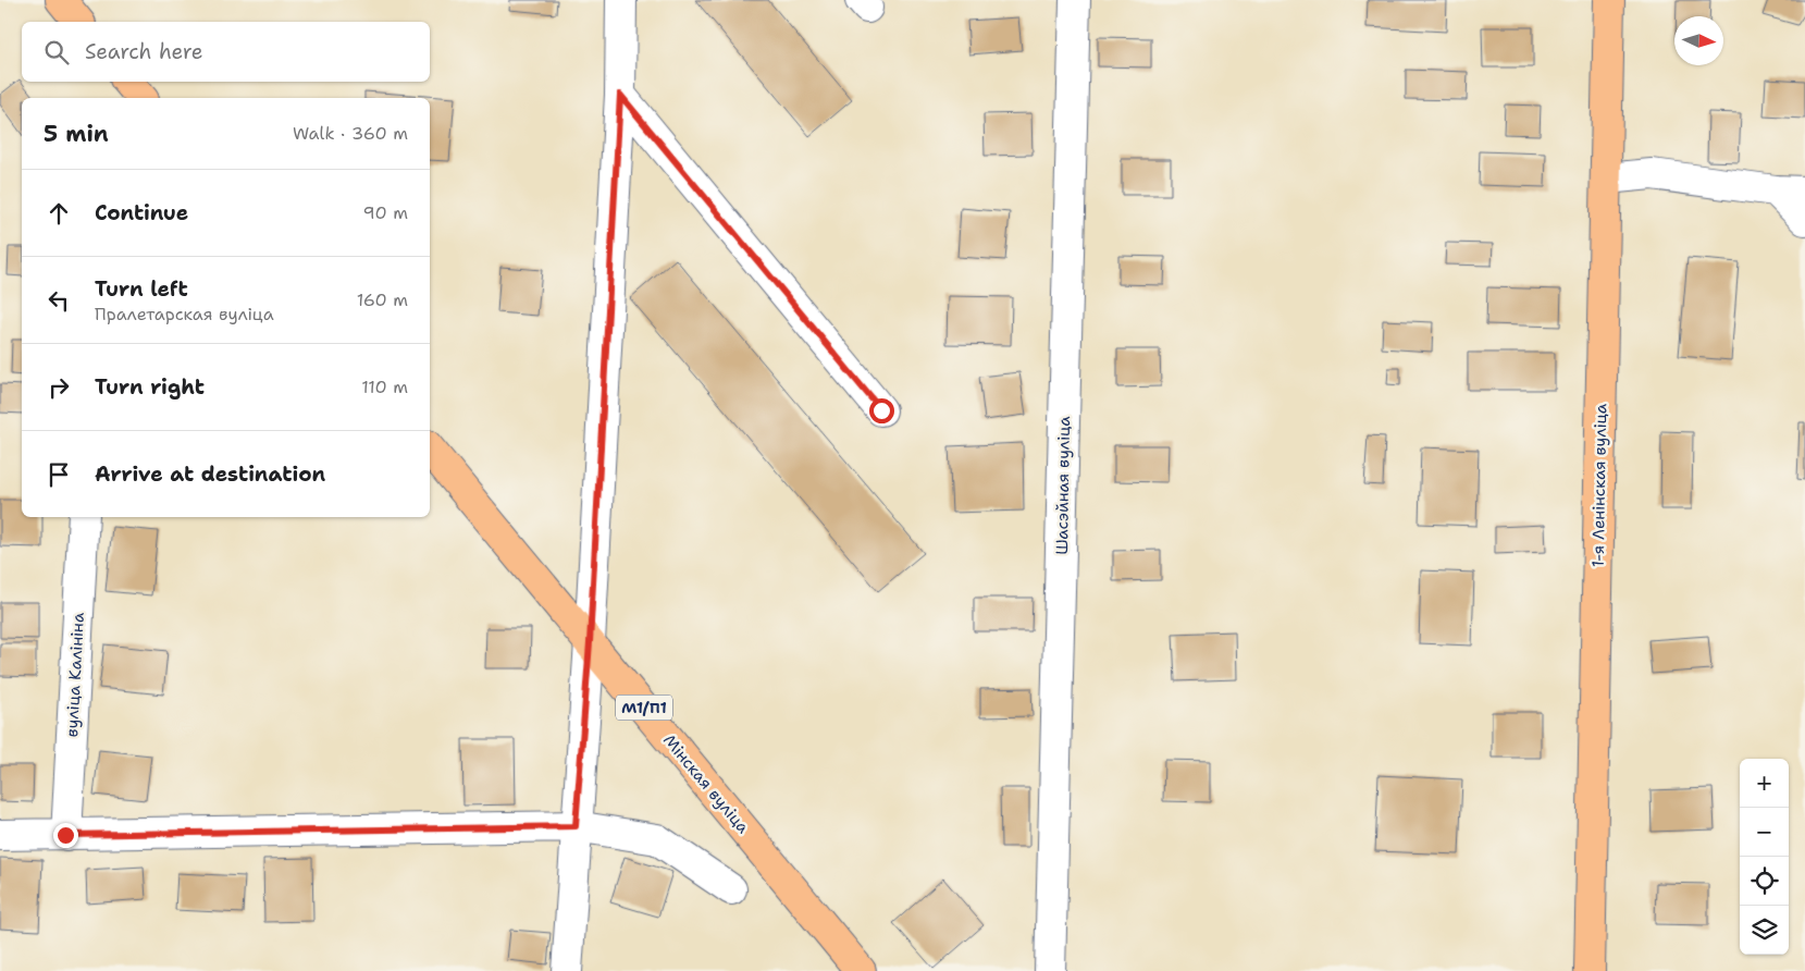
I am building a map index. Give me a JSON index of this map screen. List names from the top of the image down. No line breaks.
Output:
{"streets":{"main road":["1-я Ленінская вуліца","М1/П1","Мінская вуліца"],"street":["Шасэйная вуліца","вуліца Калініна"]},"north":"right","page":{"search":"Search here","heading":["5 min","Walk · 360 m"],"list":[["Continue","90 m"],["Turn left","Пралетарская вуліца","160 m"],["Turn right","110 m"],"Arrive at destination"],"map_buttons":["+","−"]}}
